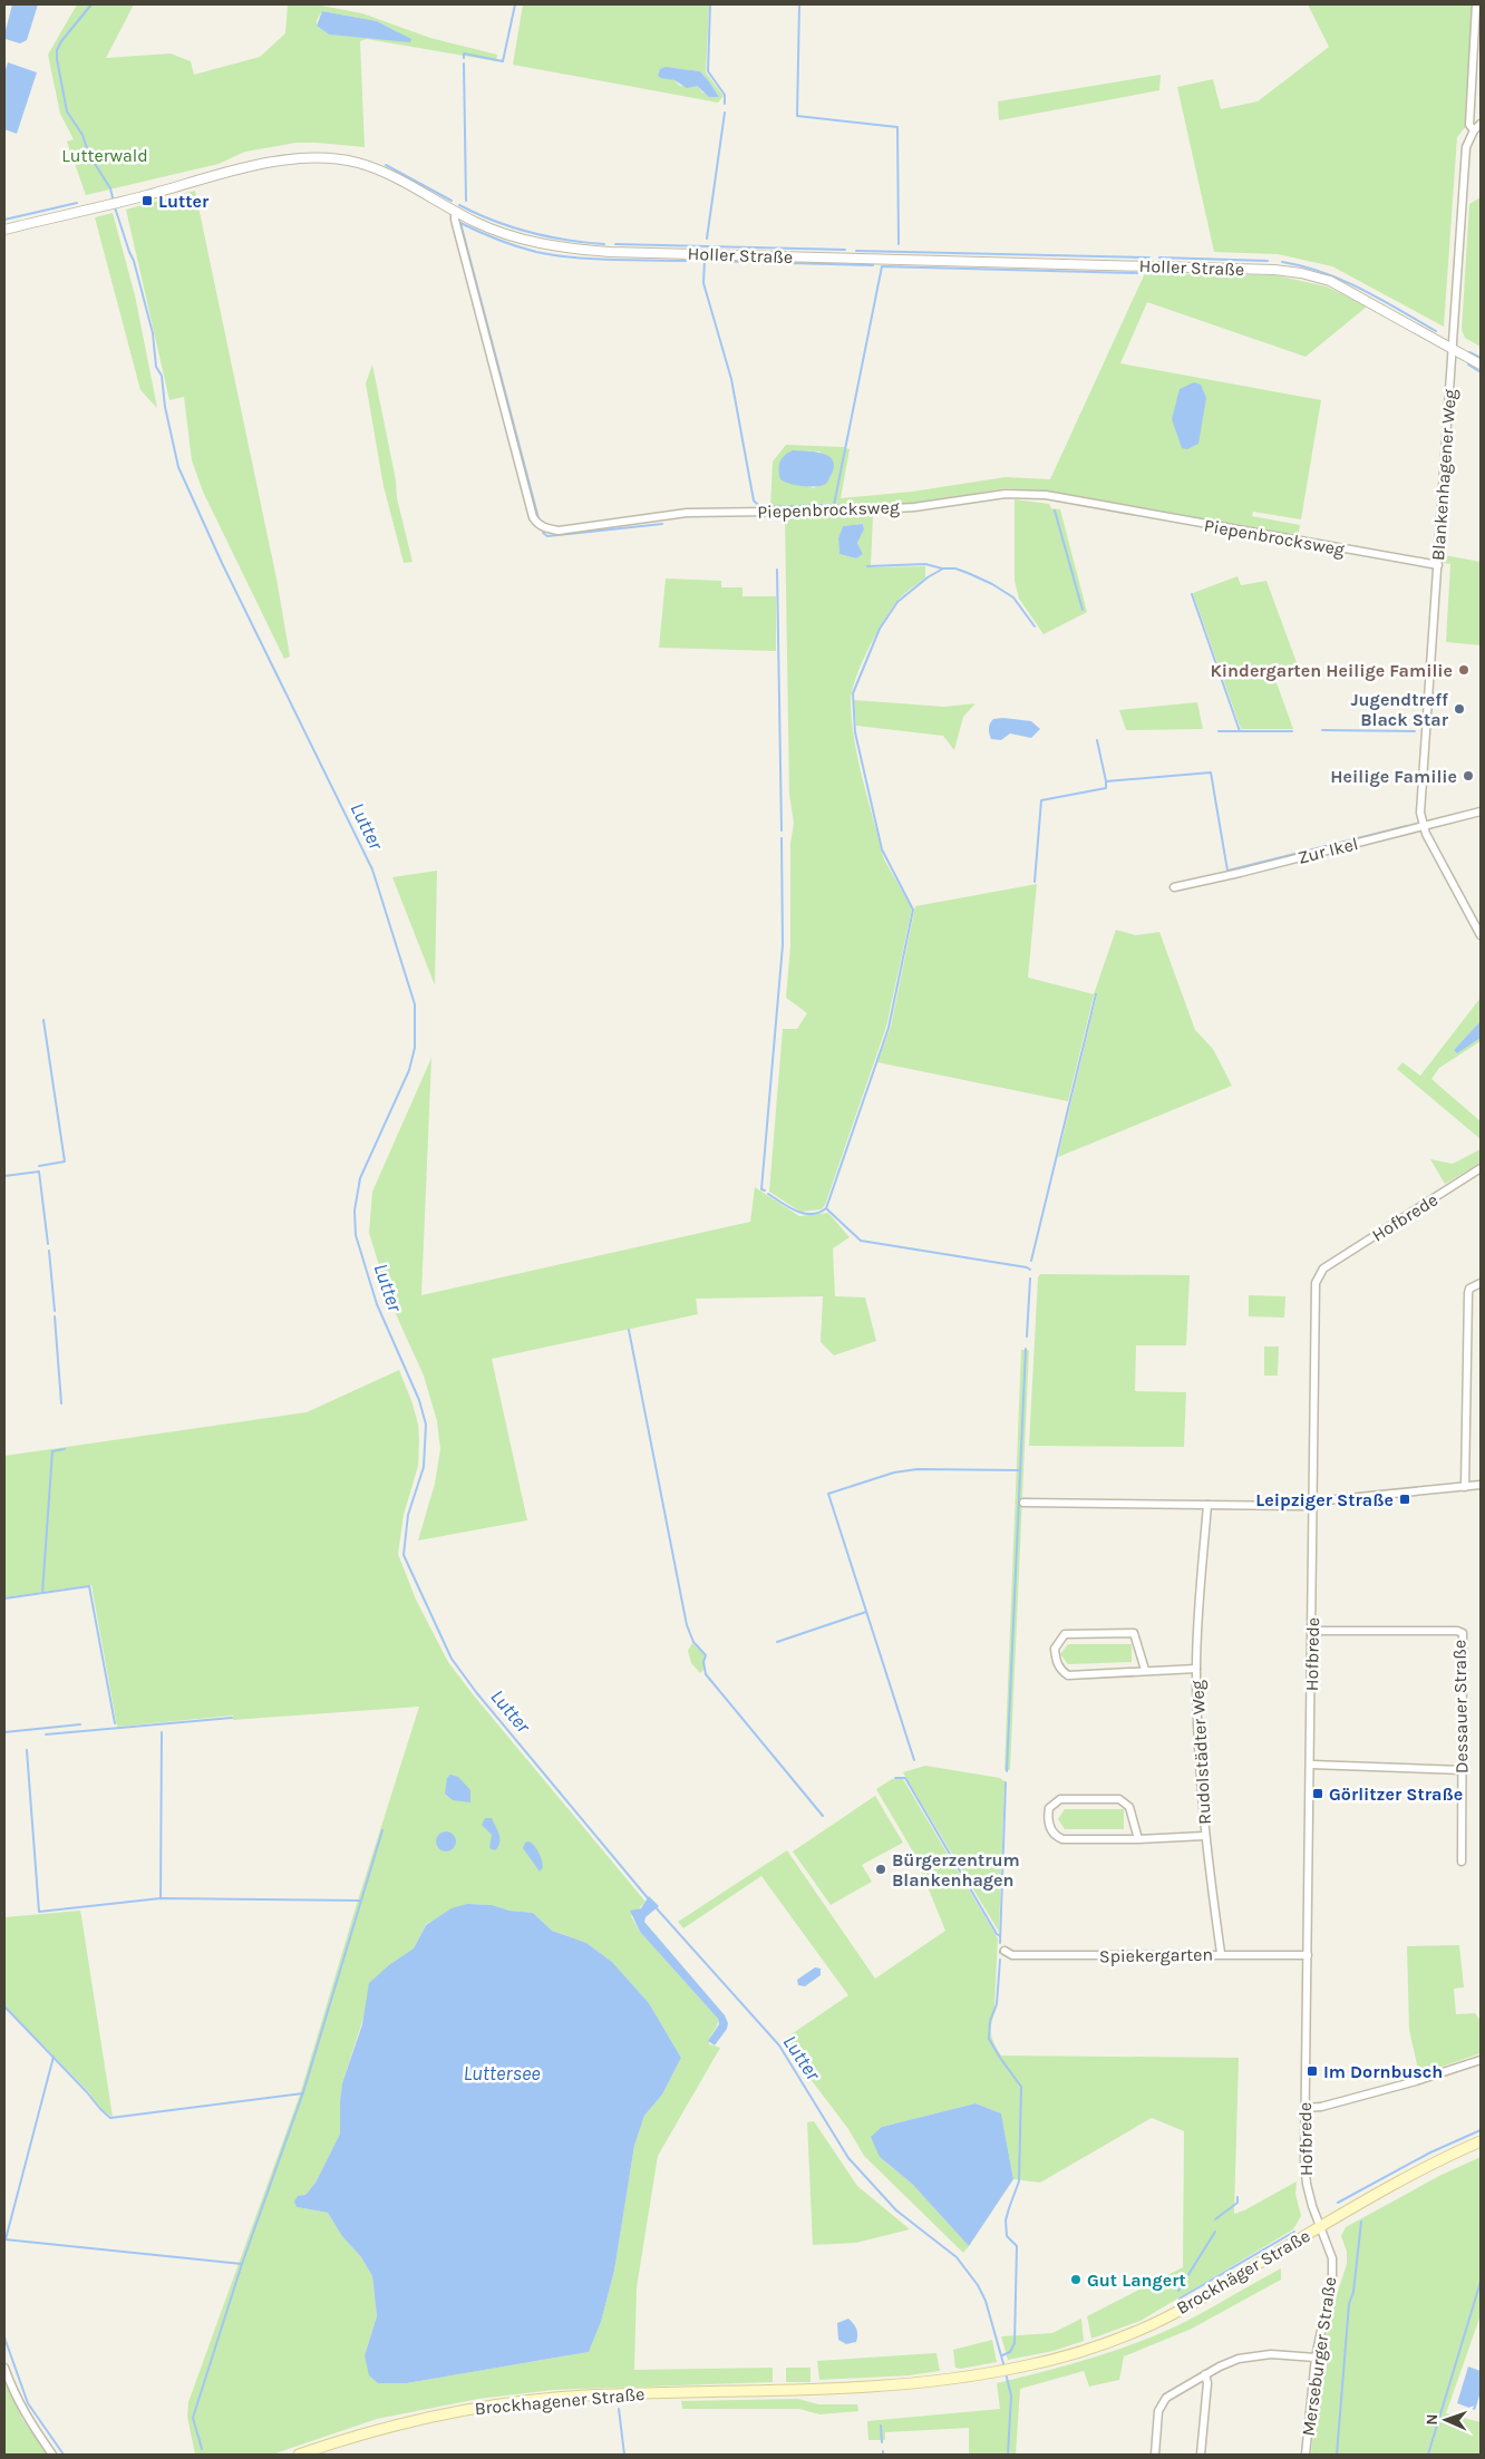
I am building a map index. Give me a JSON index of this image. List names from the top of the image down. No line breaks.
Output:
{"streets":{"main road":["Brockhäger Straße","Brockhagener Straße"],"street":["Holler Straße","Blankenhagener Weg","Piepenbrocksweg","Zur Ikel","Hofbrede","Dessauer Straße","Rudolstädter Weg","Spiekergarten","Merseburger Straße"]},"crossings":[["Holler Straße","Blankenhagener Weg"],["Holler Straße","Piepenbrocksweg"],["Blankenhagener Weg","Piepenbrocksweg"],["Blankenhagener Weg","Zur Ikel"],["Hofbrede","Dessauer Straße"],["Hofbrede","Spiekergarten"],["Hofbrede","Brockhäger Straße"],["Hofbrede","Merseburger Straße"],["Rudolstädter Weg","Spiekergarten"],["Brockhäger Straße","Merseburger Straße"],["Brockhäger Straße","Brockhagener Straße"]],"water":["Lutter","Luttersee"],"parks":["Lutterwald"],"places":{"transit":["Lutter","Leipziger Straße","Görlitzer Straße","Im Dornbusch"],"other":["Kindergarten Heilige Familie","Jugendtreff Black Star","Heilige Familie","Bürgerzentrum Blankenhagen","Gut Langert"]},"north":"left"}
